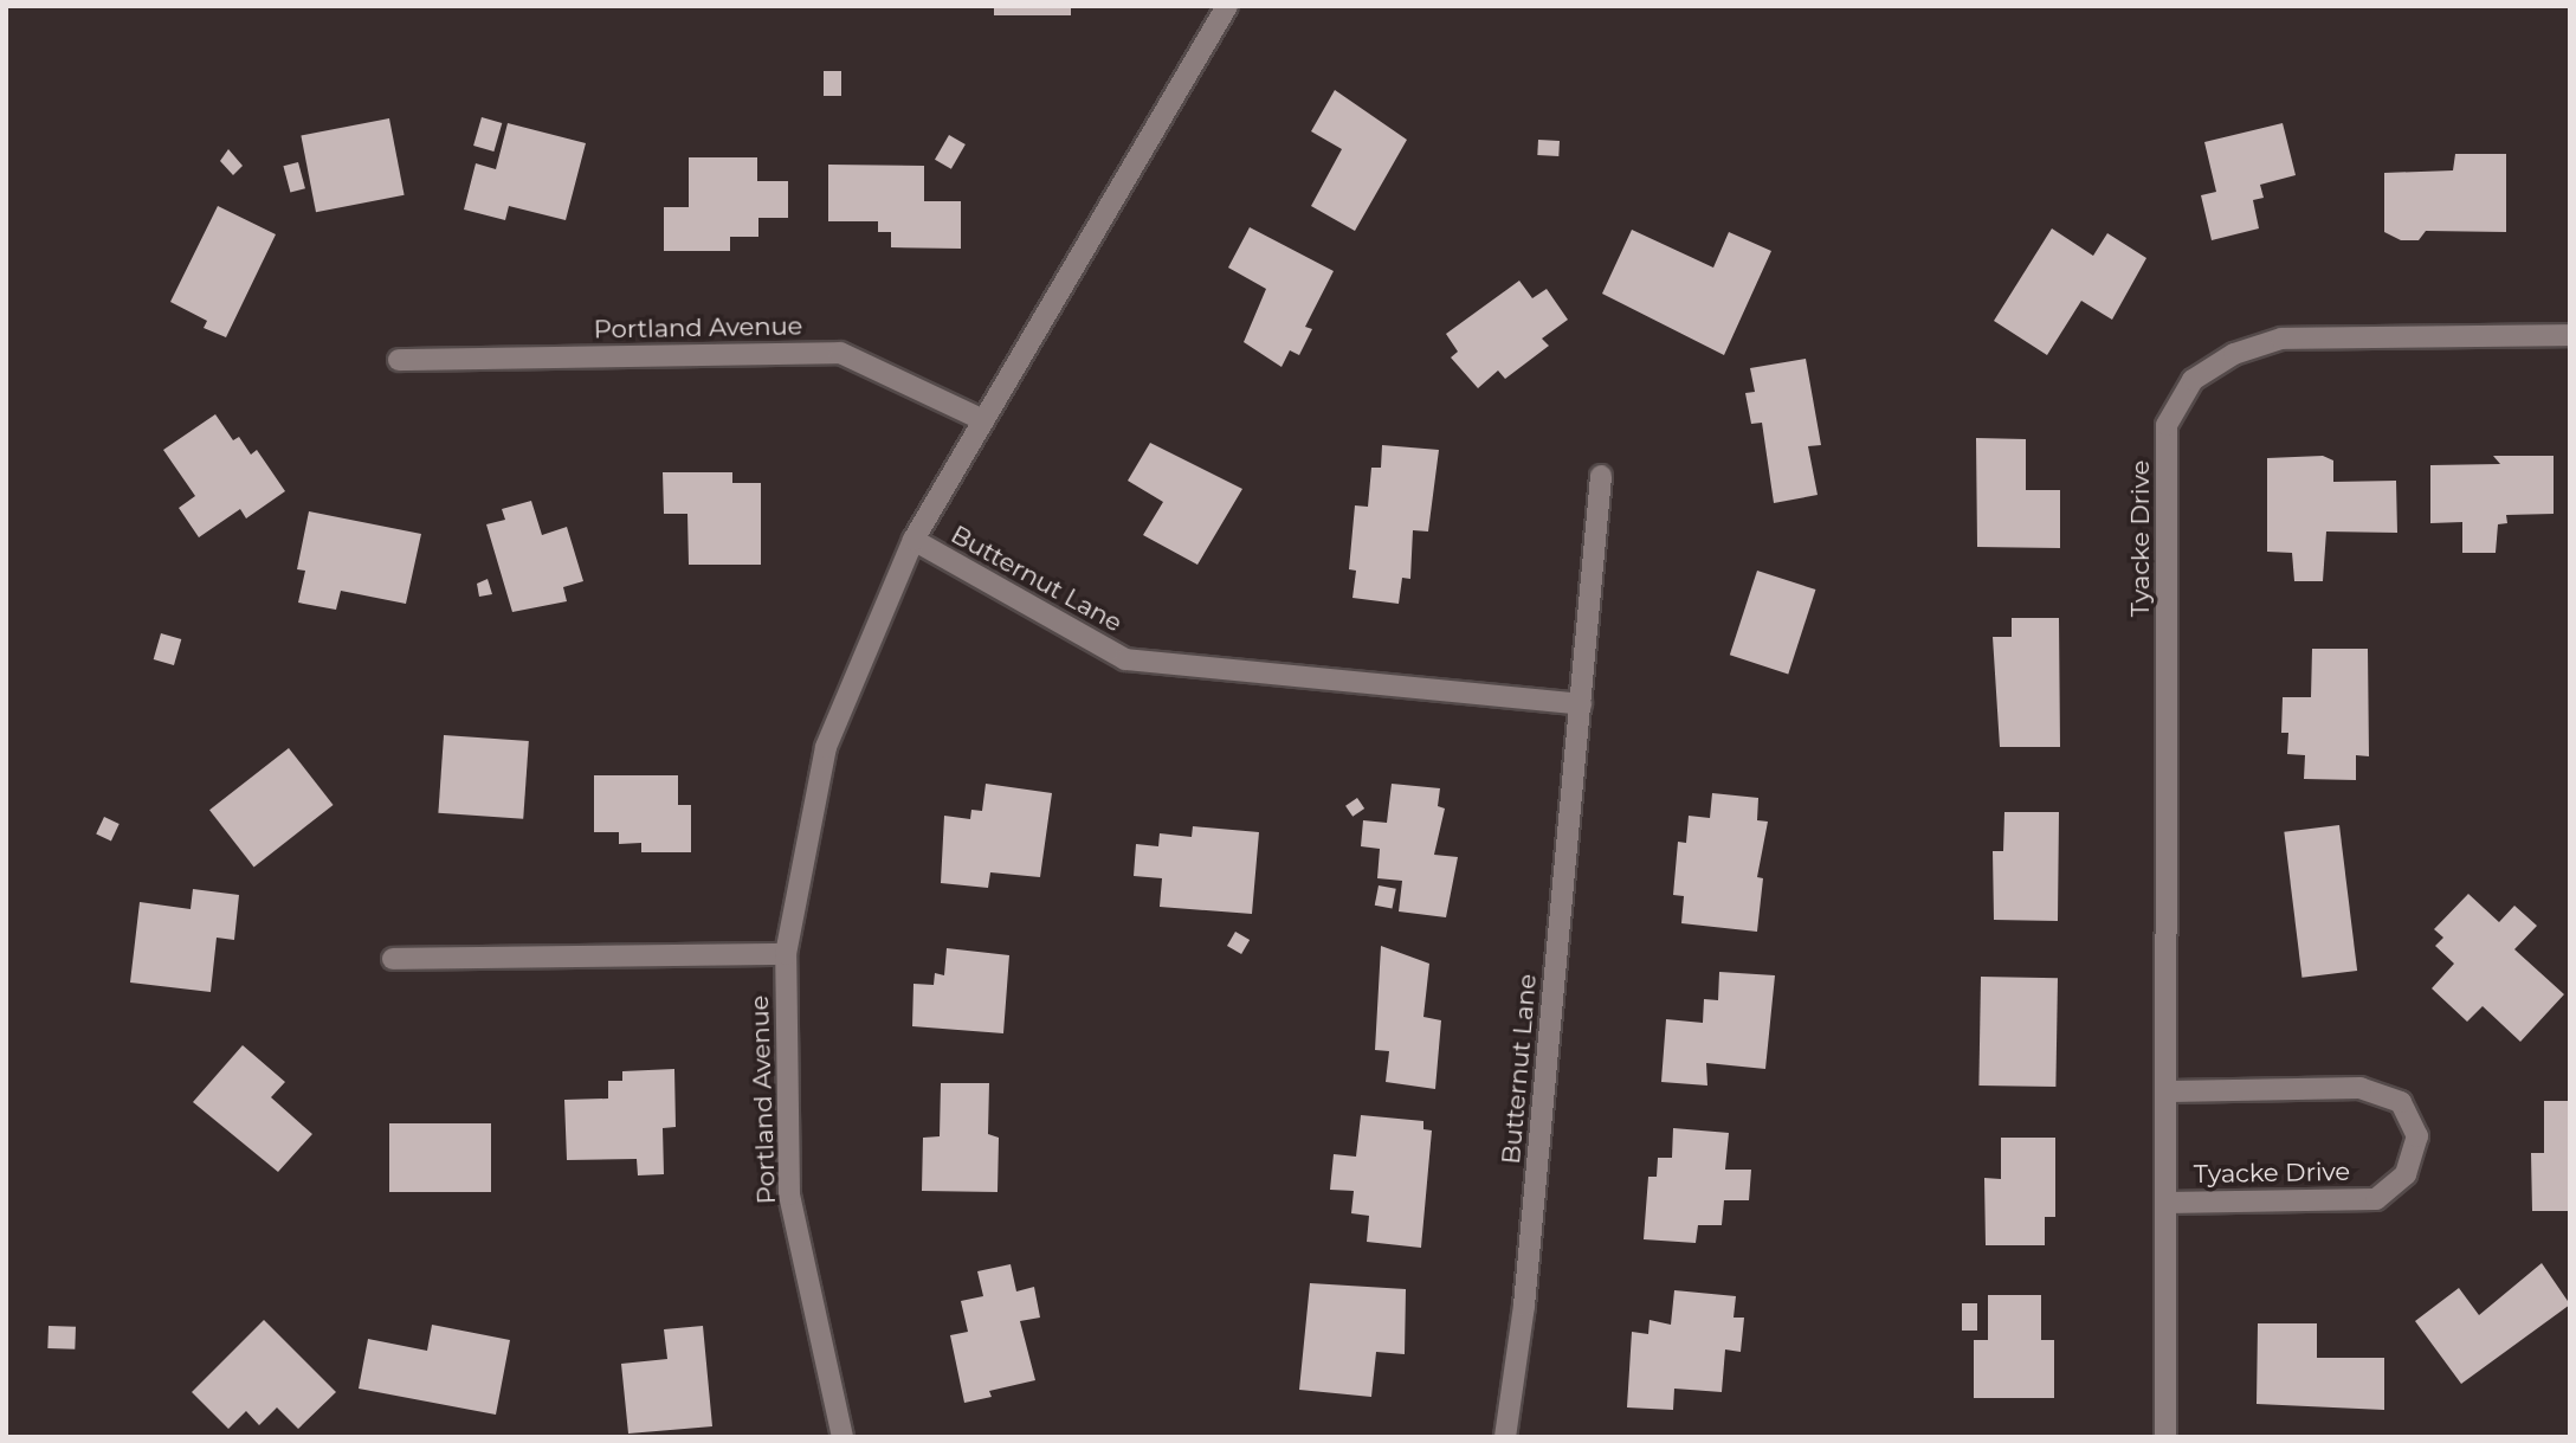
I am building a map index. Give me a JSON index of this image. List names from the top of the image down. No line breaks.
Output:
{"streets":{"street":["Portland Avenue","Tyacke Drive","Butternut Lane"]},"crossings":[["Portland Avenue","Butternut Lane"]]}
